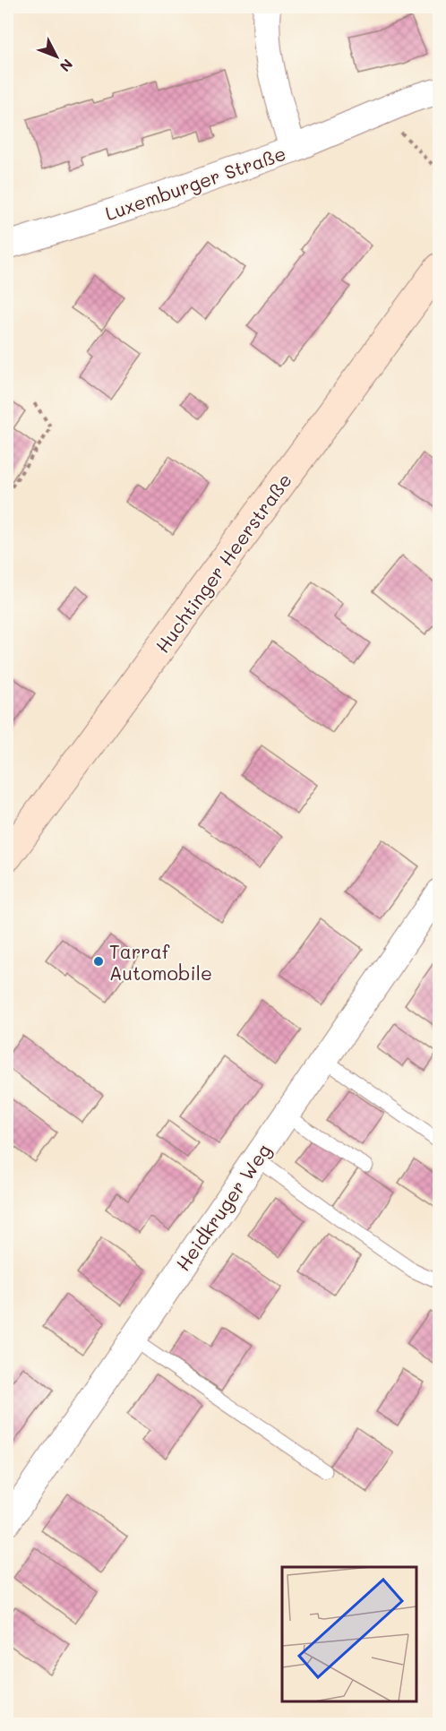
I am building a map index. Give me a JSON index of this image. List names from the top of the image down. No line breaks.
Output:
{"streets":{"main road":["Huchtinger Heerstraße"],"street":["Luxemburger Straße","Heidkruger Weg"]},"places":["Tarraf Automobile"],"north":"bottom right"}
